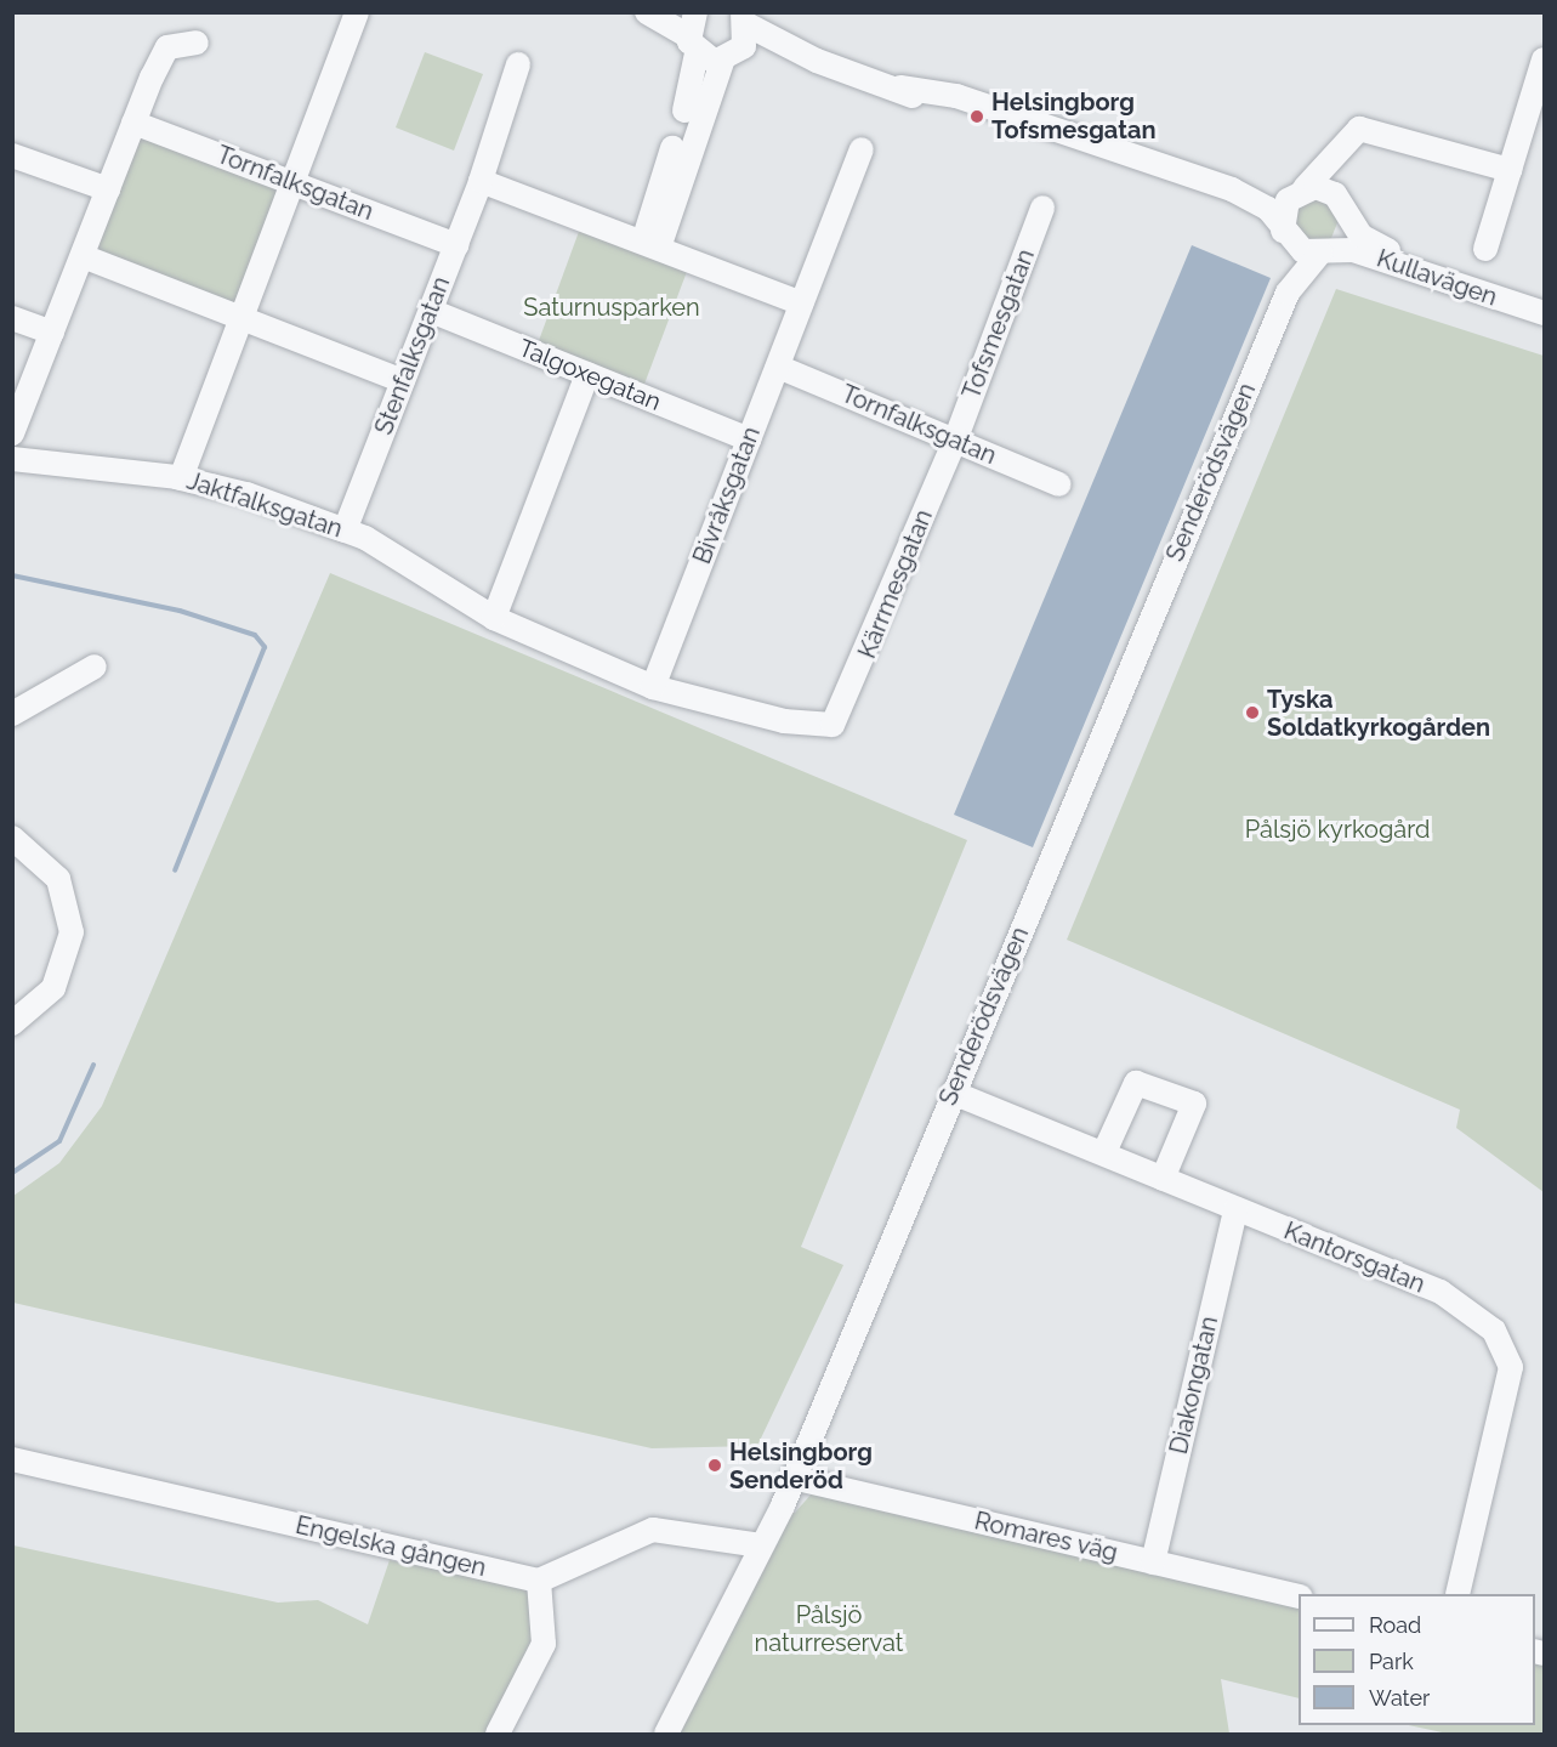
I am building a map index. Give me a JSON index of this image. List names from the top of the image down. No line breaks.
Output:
{"streets":{"street":["Tornfalksgatan","Kullavägen","Tofsmesgatan","Stenfalksgatan","Talgoxegatan","Senderödsvägen","Bivråksgatan","Jaktfalksgatan","Kärrmesgatan","Kantorsgatan","Diakongatan","Romares väg","Engelska gången"]},"crossings":[["Tornfalksgatan","Tofsmesgatan"],["Tornfalksgatan","Stenfalksgatan"],["Tornfalksgatan","Bivråksgatan"],["Tornfalksgatan","Kärrmesgatan"],["Kullavägen","Senderödsvägen"],["Tofsmesgatan","Kärrmesgatan"],["Stenfalksgatan","Talgoxegatan"],["Stenfalksgatan","Jaktfalksgatan"],["Talgoxegatan","Bivråksgatan"],["Senderödsvägen","Kantorsgatan"],["Senderödsvägen","Romares väg"],["Bivråksgatan","Jaktfalksgatan"],["Jaktfalksgatan","Kärrmesgatan"],["Kantorsgatan","Diakongatan"],["Diakongatan","Romares väg"]],"parks":["Saturnusparken","Pålsjö kyrkogård","Pålsjö naturreservat"],"places":["Helsingborg Tofsmesgatan","Tyska Soldatkyrkogården","Helsingborg Senderöd"],"legend":["Road","Park","Water"]}
